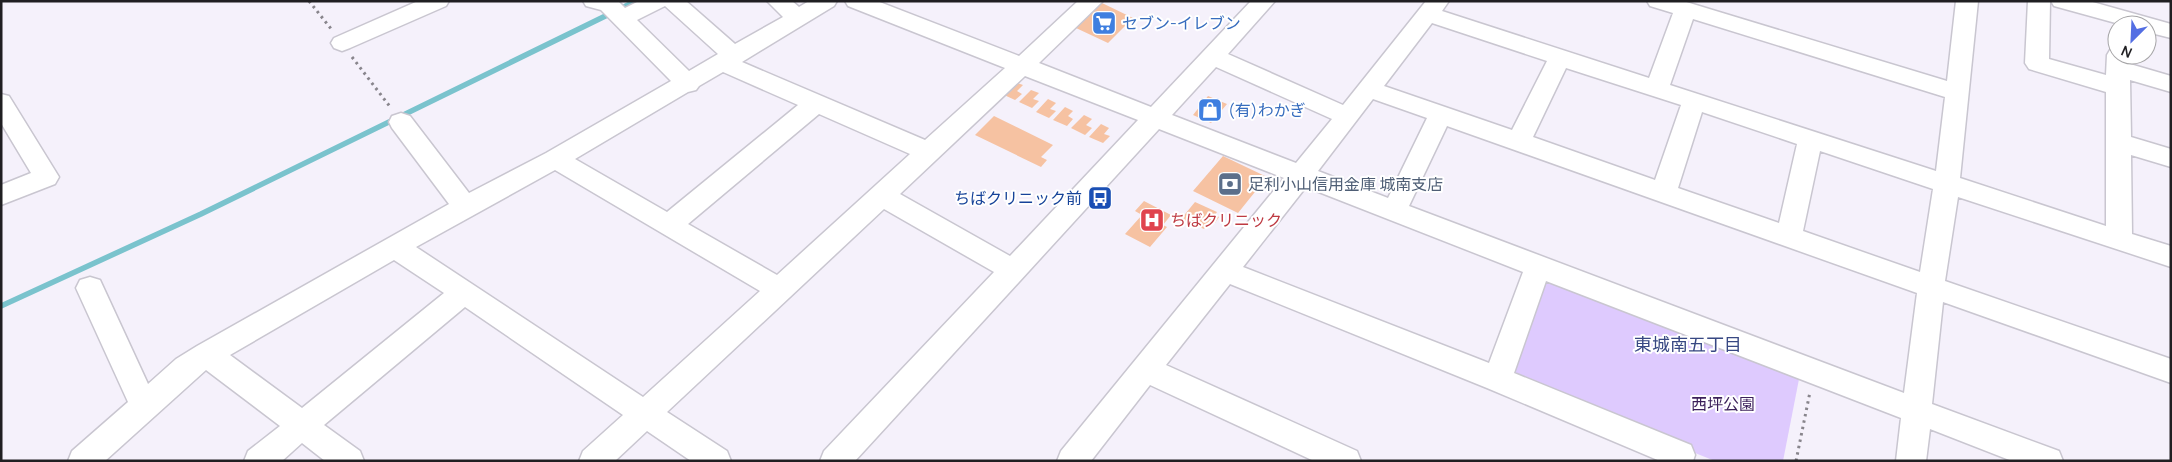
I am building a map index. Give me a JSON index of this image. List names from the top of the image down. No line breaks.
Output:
{"districts":["東城南五丁目"],"parks":["西坪公園"],"places":{"supermarket":["セブン-イレブン"],"shop":["(有)わかぎ"],"bank":["足利小山信用金庫 城南支店"],"bus stop":["ちばクリニック前"],"hospital":["ちばクリニック"]},"north":"bottom left"}
